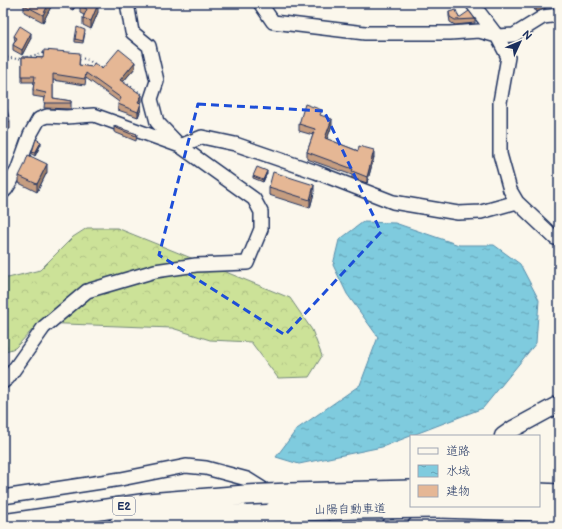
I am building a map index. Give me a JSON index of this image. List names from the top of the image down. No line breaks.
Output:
{"streets":{"highway":["E2","山陽自動車道"]},"legend":["道路","水域","建物"],"north":"top right"}
